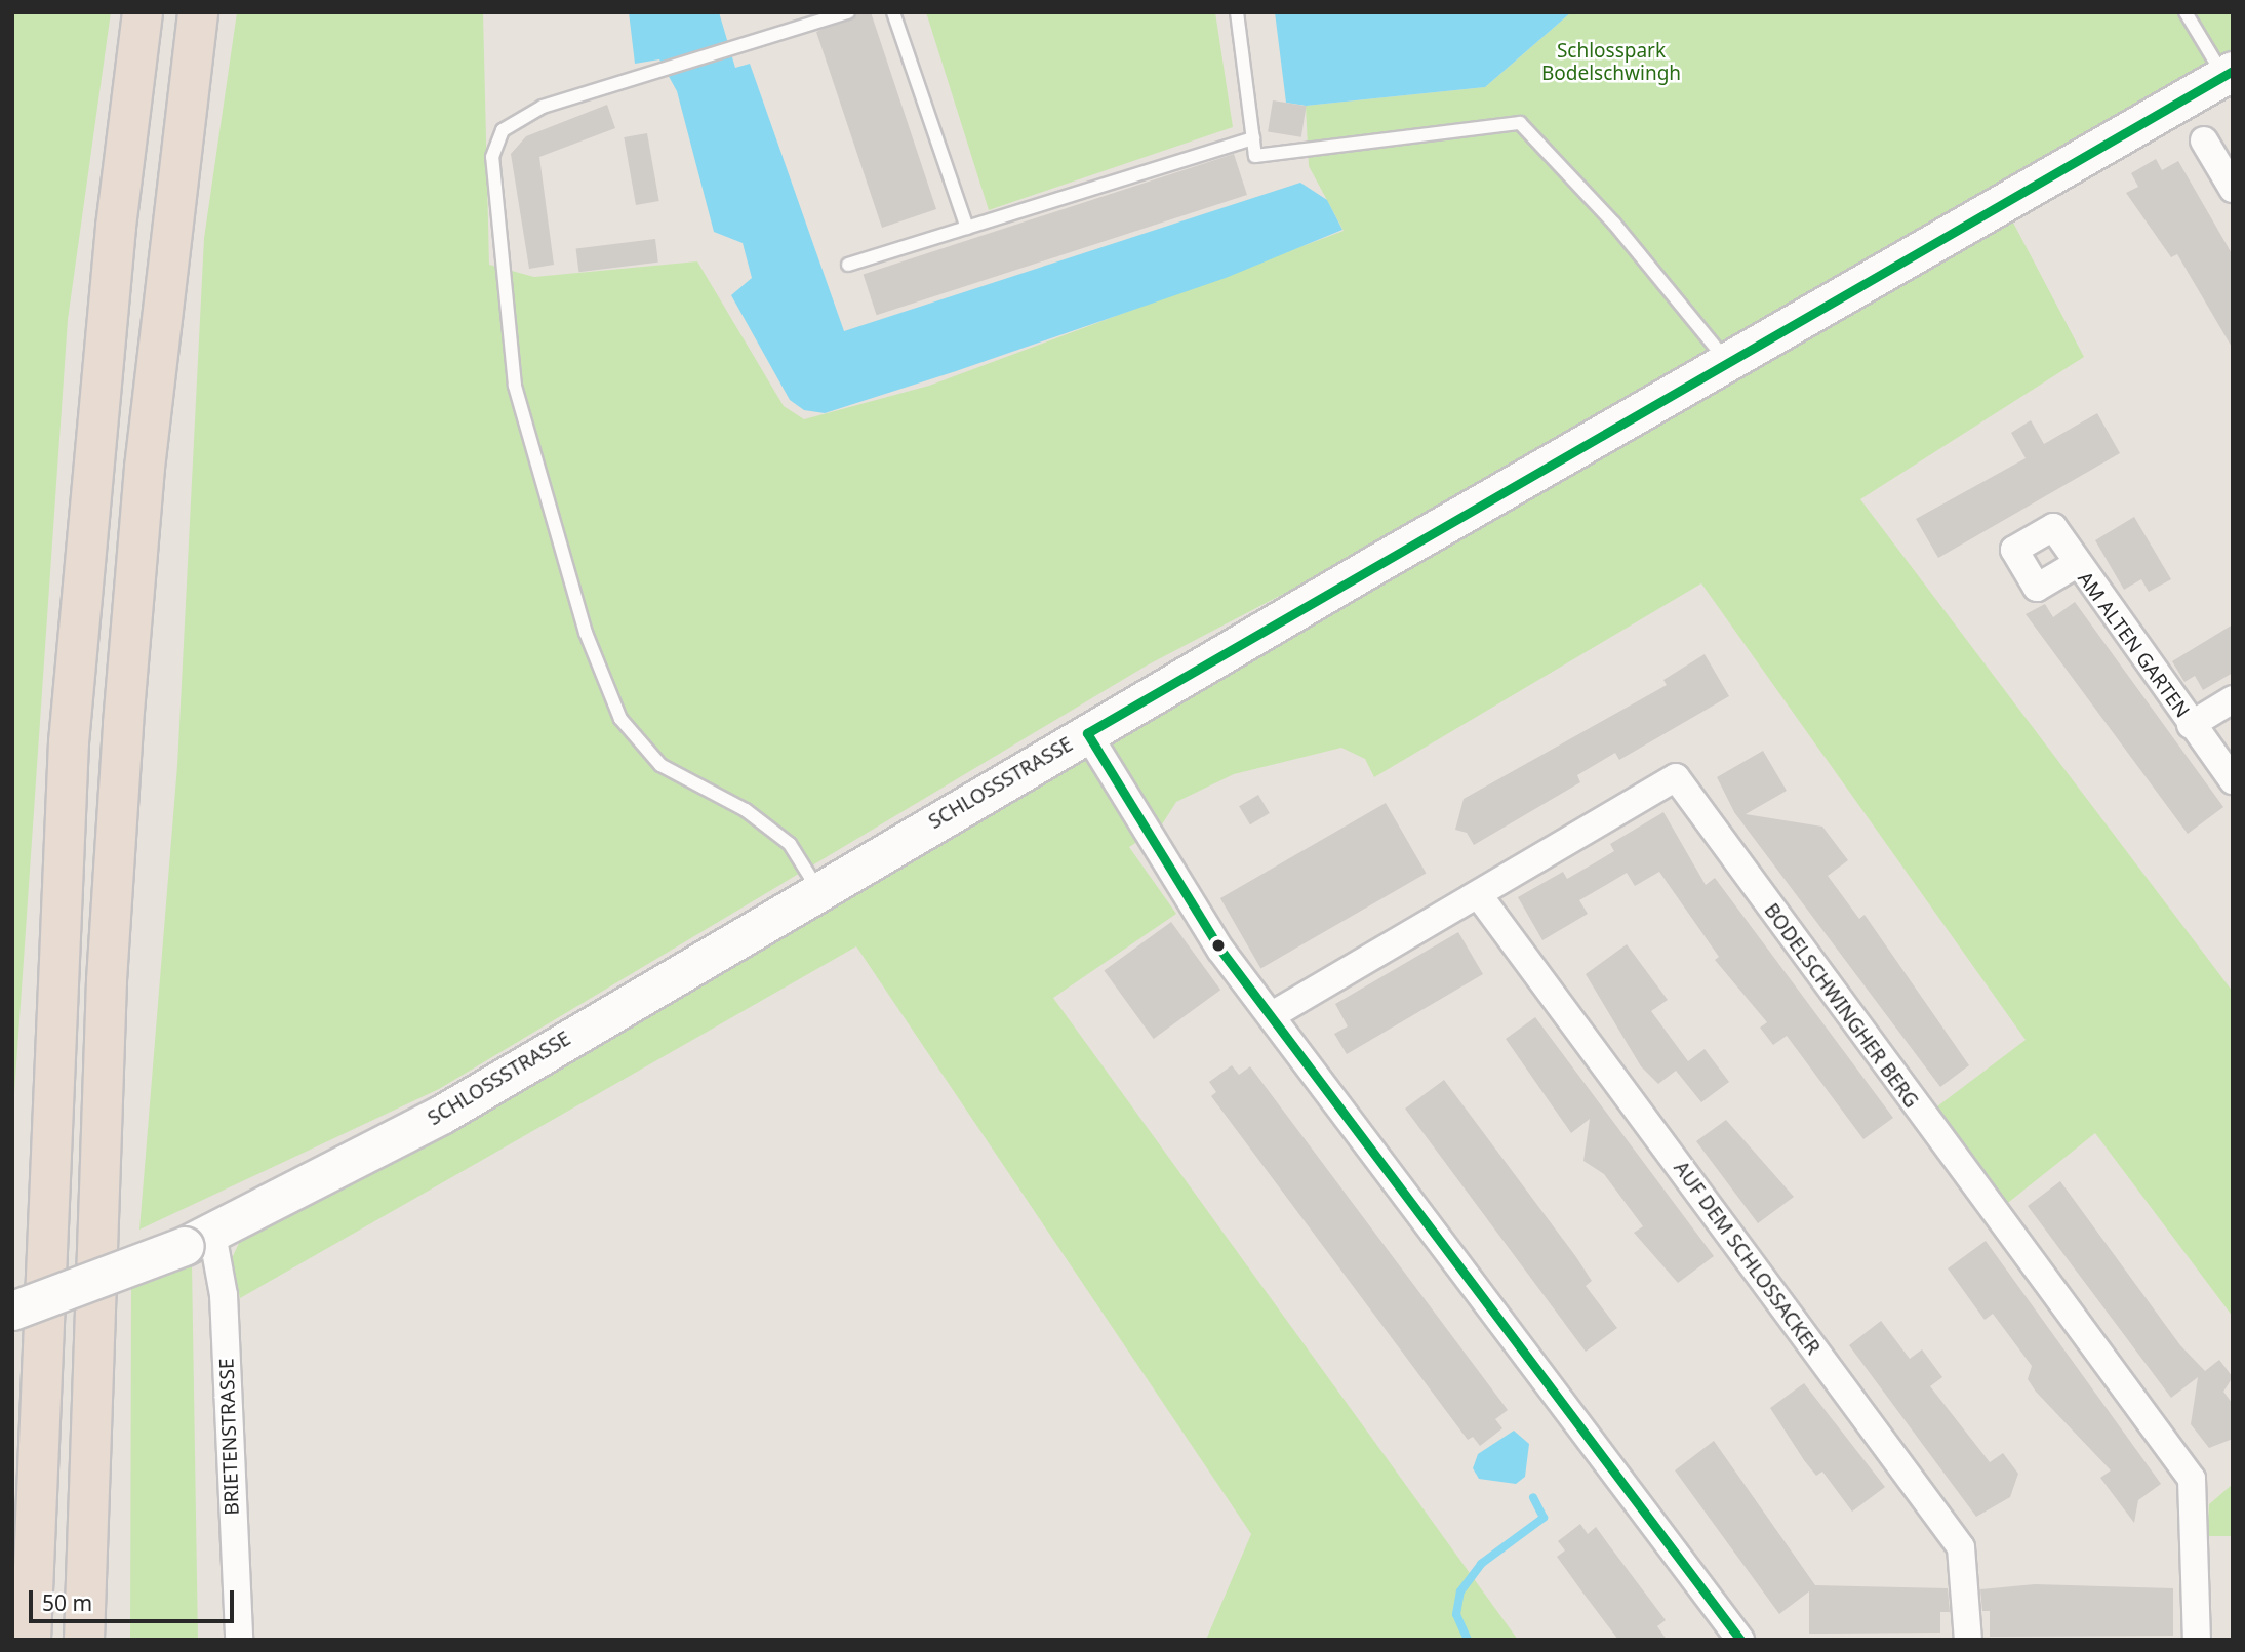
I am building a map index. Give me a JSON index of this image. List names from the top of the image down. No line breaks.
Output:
{"streets":{"street":["AM ALTEN GARTEN","SCHLOSSSTRASSE","BODELSCHWINGHER BERG","AUF DEM SCHLOSSACKER","BRIETENSTRASSE"]},"crossings":[["SCHLOSSSTRASSE","BRIETENSTRASSE"],["BODELSCHWINGHER BERG","AUF DEM SCHLOSSACKER"]],"parks":["Schlosspark Bodelschwingh"],"scale_bar":"50 m"}
